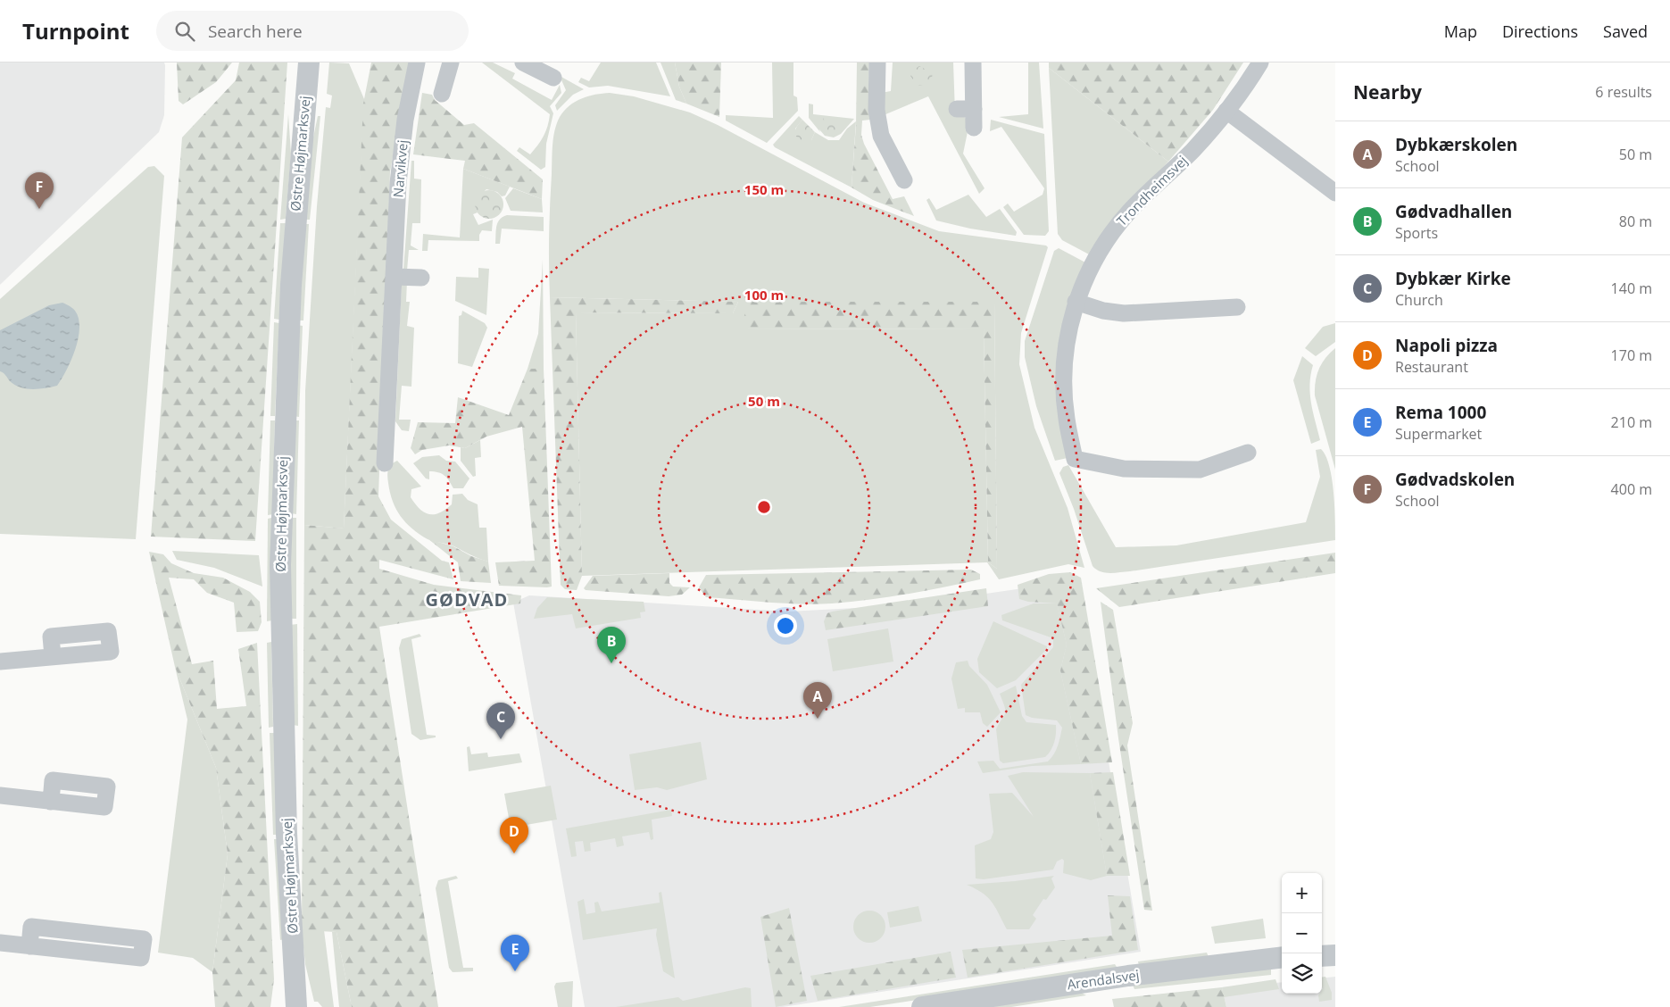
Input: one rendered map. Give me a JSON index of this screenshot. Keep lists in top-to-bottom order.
{
  "streets": {
    "street": [
      "Østre Højmarksvej",
      "Narvikvej",
      "Trondheimsvej",
      "Arendalsvej"
    ]
  },
  "districts": ["GØDVAD"],
  "page": {
    "header": "Turnpoint",
    "search": "Search here",
    "nav": ["Map", "Directions", "Saved"],
    "heading": ["Nearby", "6 results"],
    "list": [
      {
        "mark": "A",
        "name": "Dybkærskolen",
        "note": "School",
        "value": "50 m"
      },
      {
        "mark": "B",
        "name": "Gødvadhallen",
        "note": "Sports",
        "value": "80 m"
      },
      {
        "mark": "C",
        "name": "Dybkær Kirke",
        "note": "Church",
        "value": "140 m"
      },
      {
        "mark": "D",
        "name": "Napoli pizza",
        "note": "Restaurant",
        "value": "170 m"
      },
      {
        "mark": "E",
        "name": "Rema 1000",
        "note": "Supermarket",
        "value": "210 m"
      },
      {
        "mark": "F",
        "name": "Gødvadskolen",
        "note": "School",
        "value": "400 m"
      }
    ],
    "pins": [
      "F",
      "B",
      "A",
      "C",
      "D",
      "E"
    ],
    "map_buttons": ["+", "−"]
  },
  "rings": ["150 m", "100 m", "50 m"]
}
